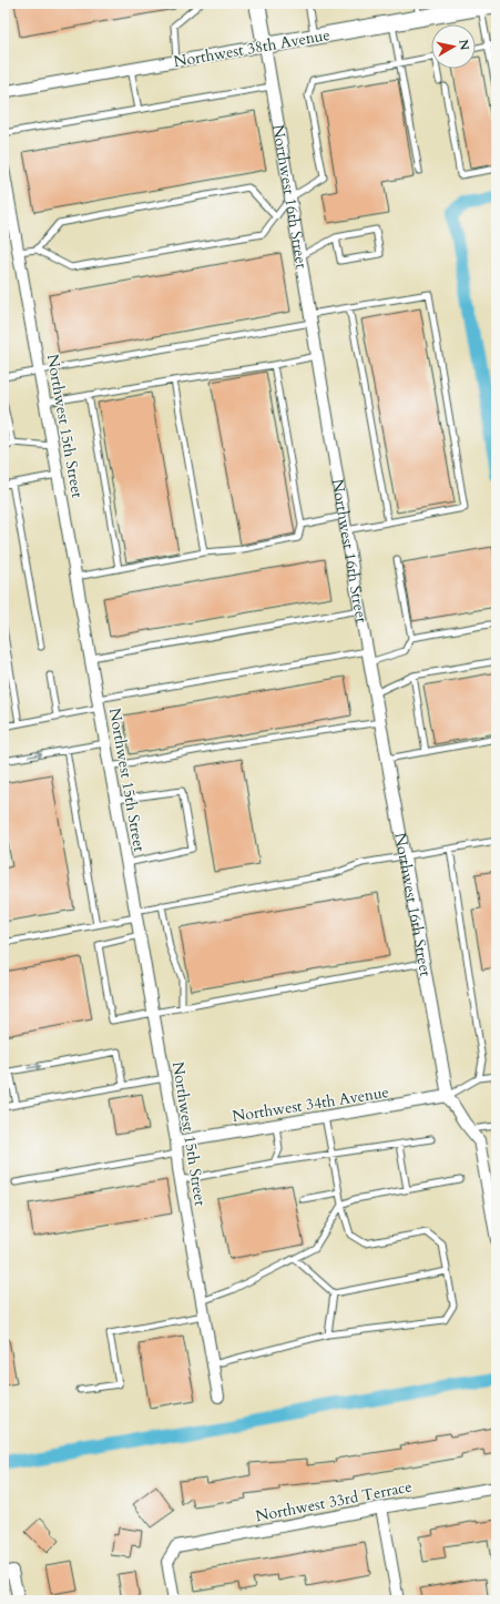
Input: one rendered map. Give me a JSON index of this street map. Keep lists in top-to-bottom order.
{
  "streets": {
    "street": [
      "Northwest 38th Avenue",
      "Northwest 16th Street",
      "Northwest 15th Street",
      "Northwest 34th Avenue",
      "Northwest 33rd Terrace"
    ]
  },
  "crossings": [
    ["Northwest 38th Avenue", "Northwest 16th Street"],
    ["Northwest 16th Street", "Northwest 34th Avenue"],
    ["Northwest 15th Street", "Northwest 34th Avenue"]
  ],
  "north": "right"
}
